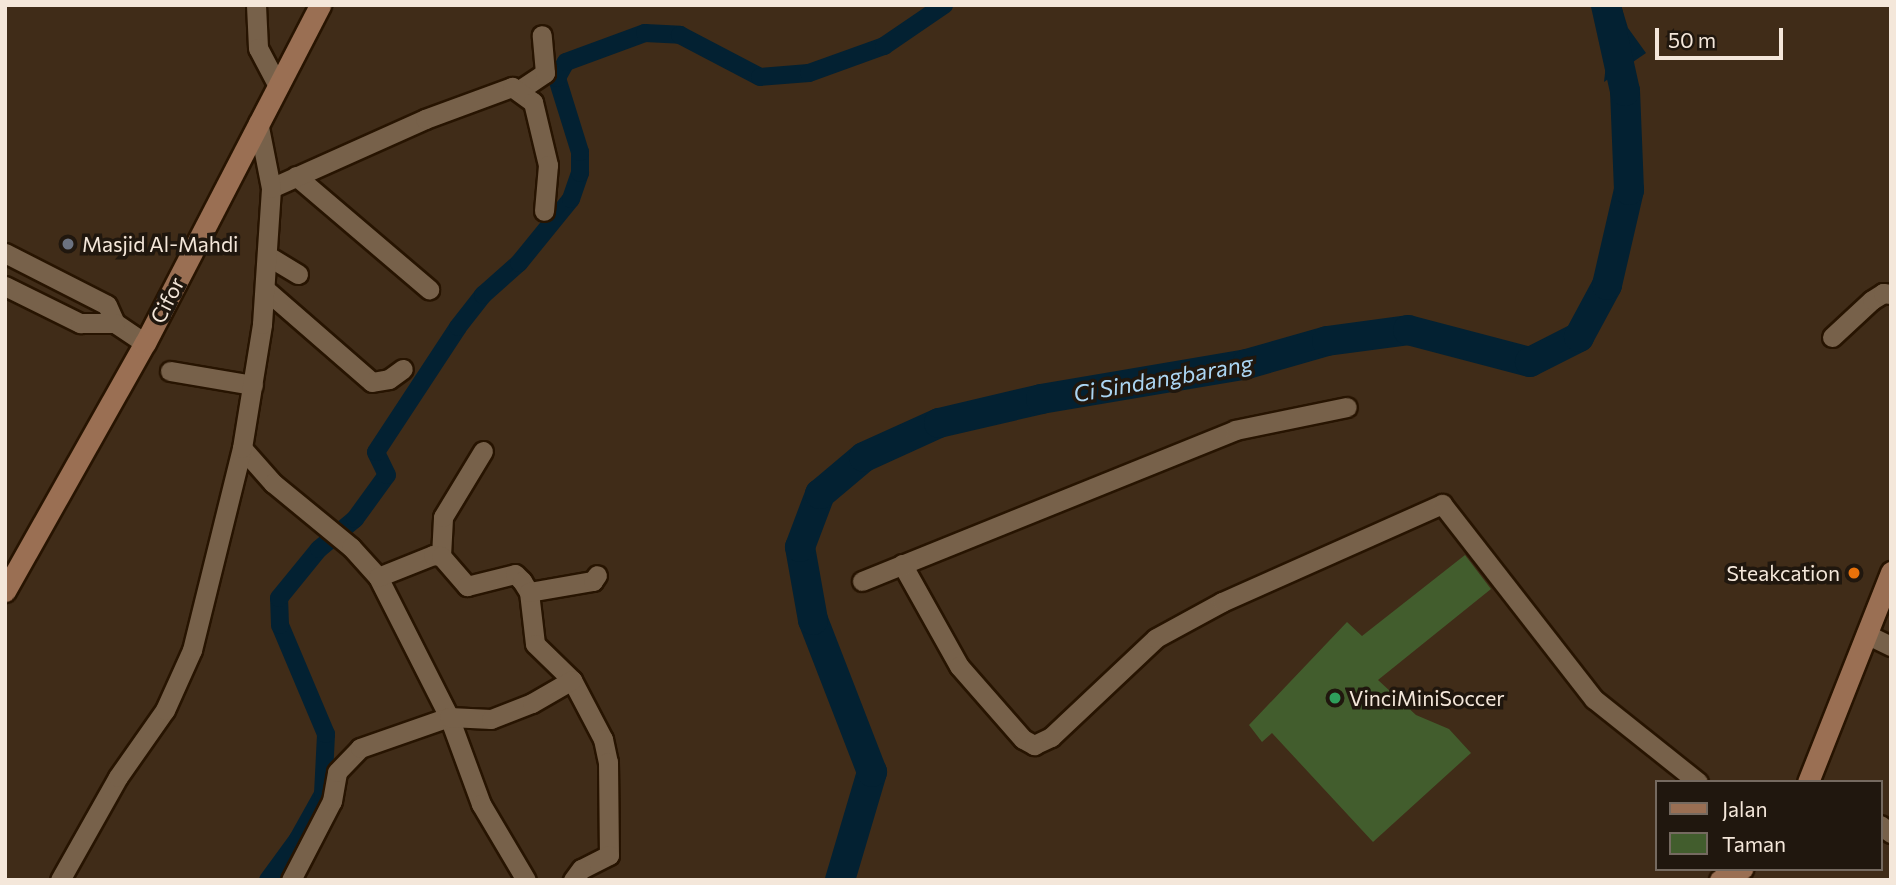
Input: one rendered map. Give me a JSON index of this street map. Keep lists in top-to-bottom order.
{
  "streets": {
    "street": ["Cifor"]
  },
  "water": ["Ci Sindangbarang"],
  "places": ["Masjid Al-Mahdi", "Steakcation", "VinciMiniSoccer"],
  "legend": ["Jalan", "Taman"],
  "scale_bar": "50 m"
}
